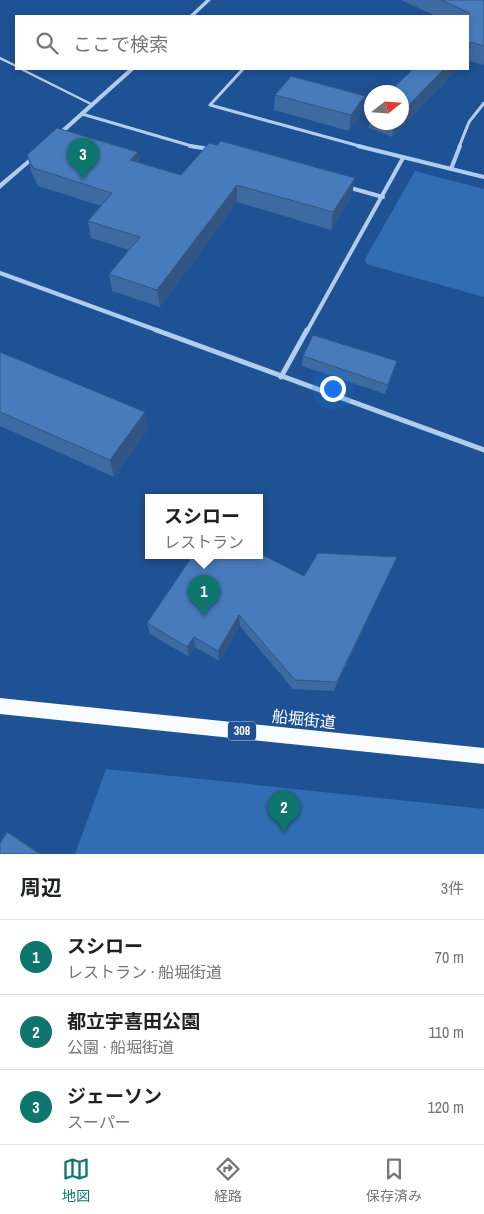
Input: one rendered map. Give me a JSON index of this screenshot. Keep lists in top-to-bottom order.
{
  "streets": {
    "main road": ["船堀街道", "308"]
  },
  "north": "right",
  "page": {
    "search": "ここで検索",
    "pins": ["3", "1", "2"],
    "popup": ["スシロー", "レストラン"],
    "heading": ["周辺", "3件"],
    "list": [
      {
        "mark": "1",
        "name": "スシロー",
        "note": "レストラン · 船堀街道",
        "value": "70 m"
      },
      {
        "mark": "2",
        "name": "都立宇喜田公園",
        "note": "公園 · 船堀街道",
        "value": "110 m"
      },
      {
        "mark": "3",
        "name": "ジェーソン",
        "note": "スーパー",
        "value": "120 m"
      }
    ],
    "nav": ["地図", "経路", "保存済み"]
  }
}
